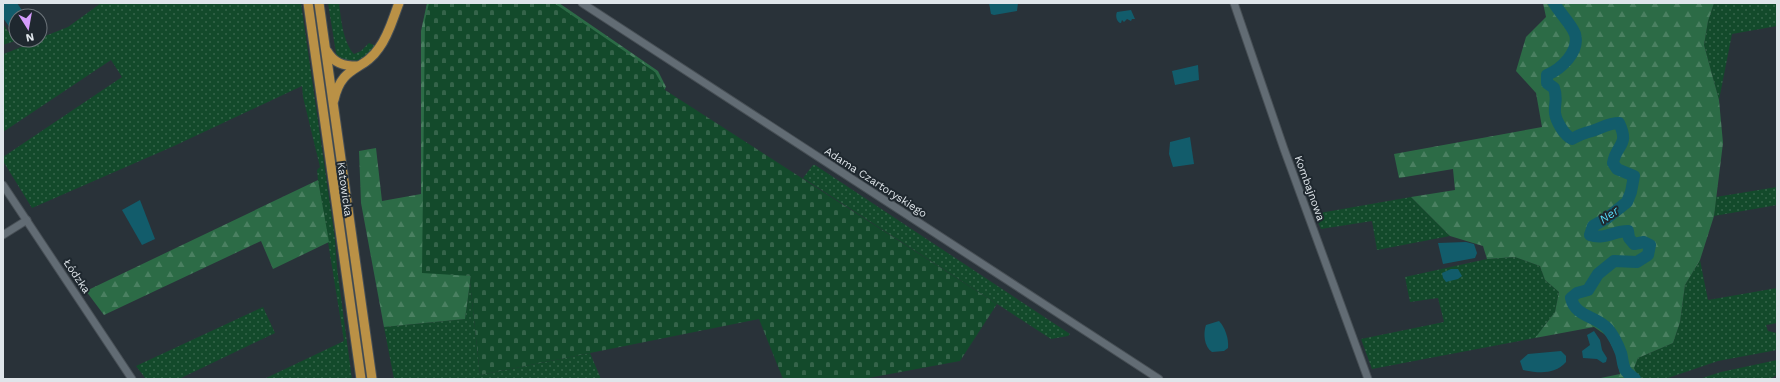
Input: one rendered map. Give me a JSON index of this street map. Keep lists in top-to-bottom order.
{
  "streets": {
    "main road": ["Katowicka"],
    "street": ["Adama Czartoryskiego", "Kombajnowa", "Łódzka"]
  },
  "water": ["Ner"],
  "north": "bottom"
}
